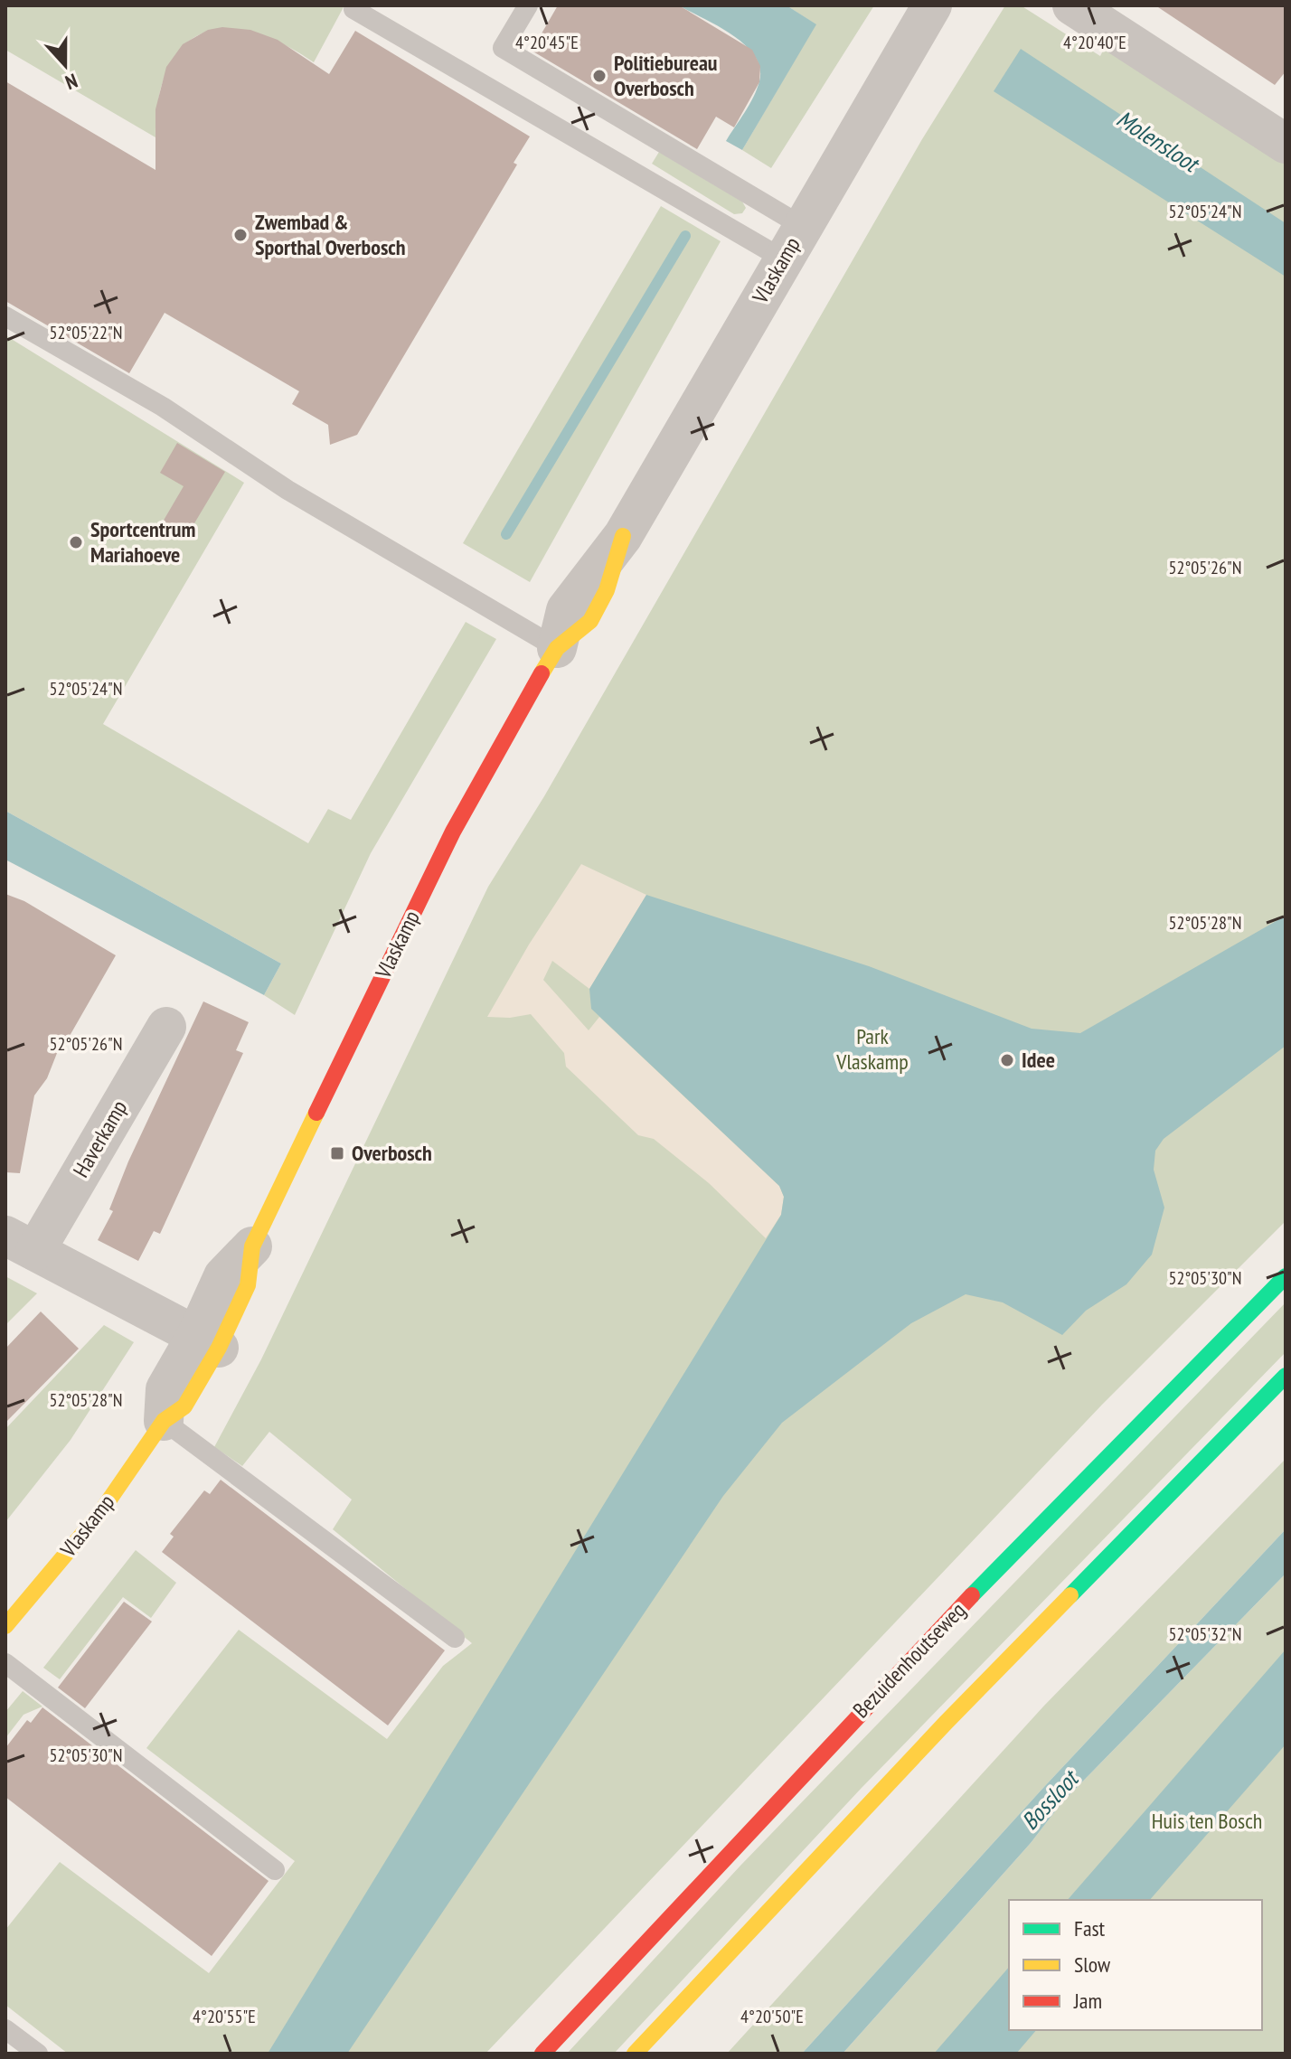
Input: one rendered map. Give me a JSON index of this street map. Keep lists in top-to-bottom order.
{
  "streets": {
    "main road": ["Vlaskamp", "Bezuidenhoutseweg"],
    "street": ["Haverkamp"]
  },
  "crossings": [
    ["Vlaskamp", "Haverkamp"]
  ],
  "water": ["Molensloot", "Bossloot"],
  "parks": ["Park Vlaskamp", "Huis ten Bosch"],
  "places": {
    "other": [
      "Politiebureau Overbosch",
      "Zwembad & Sporthal Overbosch",
      "Sportcentrum Mariahoeve",
      "Idee"
    ],
    "transit": ["Overbosch"]
  },
  "legend": ["Fast", "Slow", "Jam"],
  "north": "bottom",
  "coordinates": [
    "4°20'45\"E",
    "4°20'40\"E",
    "52°05'24\"N",
    "52°05'22\"N",
    "52°05'26\"N",
    "52°05'28\"N",
    "52°05'30\"N",
    "52°05'32\"N",
    "4°20'55\"E",
    "4°20'50\"E"
  ]
}
